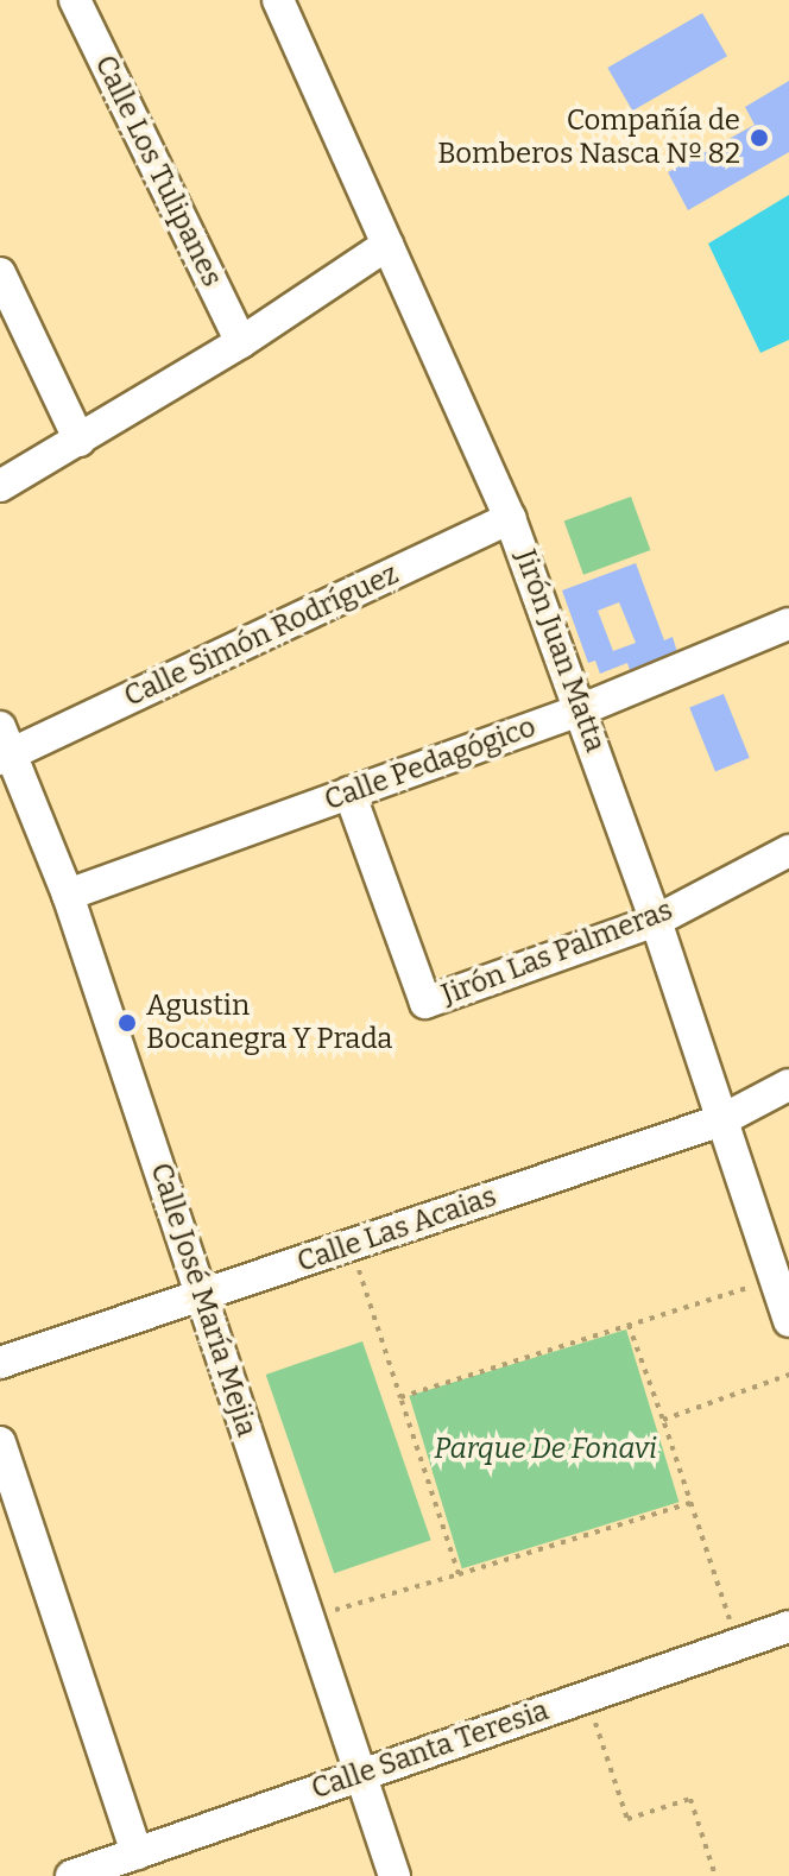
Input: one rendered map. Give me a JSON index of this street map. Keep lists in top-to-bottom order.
{
  "streets": {
    "street": [
      "Calle Los Tulipanes",
      "Calle Simón Rodríguez",
      "Jirón Juan Matta",
      "Calle Pedagógico",
      "Jirón Las Palmeras",
      "Calle Las Acaias",
      "Calle José María Mejia",
      "Calle Santa Teresia"
    ]
  },
  "crossings": [
    ["Calle Simón Rodríguez", "Jirón Juan Matta"],
    ["Calle Simón Rodríguez", "Calle José María Mejia"],
    ["Jirón Juan Matta", "Calle Pedagógico"],
    ["Jirón Juan Matta", "Jirón Las Palmeras"],
    ["Jirón Juan Matta", "Calle Las Acaias"],
    ["Calle Pedagógico", "Jirón Las Palmeras"],
    ["Calle Pedagógico", "Calle José María Mejia"],
    ["Calle Las Acaias", "Calle José María Mejia"],
    ["Calle José María Mejia", "Calle Santa Teresia"]
  ],
  "parks": ["Parque De Fonavi"],
  "places": ["Compañía de Bomberos Nasca Nº 82", "Agustin Bocanegra Y Prada"]
}
